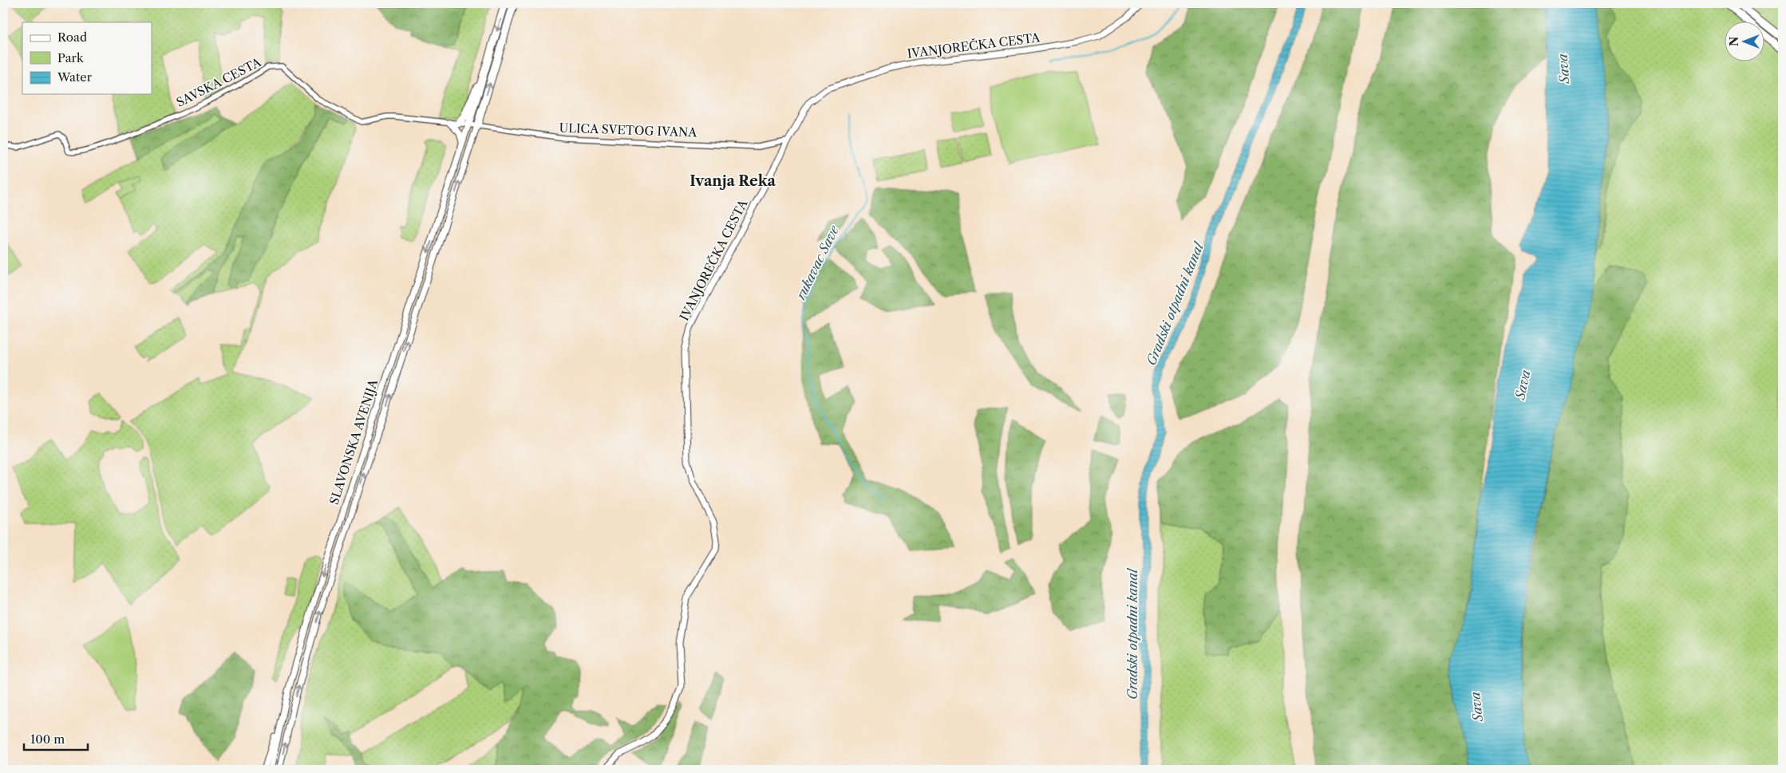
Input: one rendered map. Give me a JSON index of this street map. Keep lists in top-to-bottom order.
{
  "streets": {
    "main road": ["IVANJOREČKA CESTA", "SLAVONSKA AVENIJA"],
    "street": ["SAVSKA CESTA", "ULICA SVETOG IVANA"]
  },
  "crossings": [
    ["IVANJOREČKA CESTA", "ULICA SVETOG IVANA"],
    ["SAVSKA CESTA", "ULICA SVETOG IVANA"],
    ["SAVSKA CESTA", "SLAVONSKA AVENIJA"],
    ["ULICA SVETOG IVANA", "SLAVONSKA AVENIJA"]
  ],
  "districts": ["Ivanja Reka"],
  "water": ["Sava", "rukavac Save", "Gradski otpadni kanal"],
  "legend": ["Road", "Park", "Water"],
  "scale_bar": "100 m",
  "north": "left"
}
